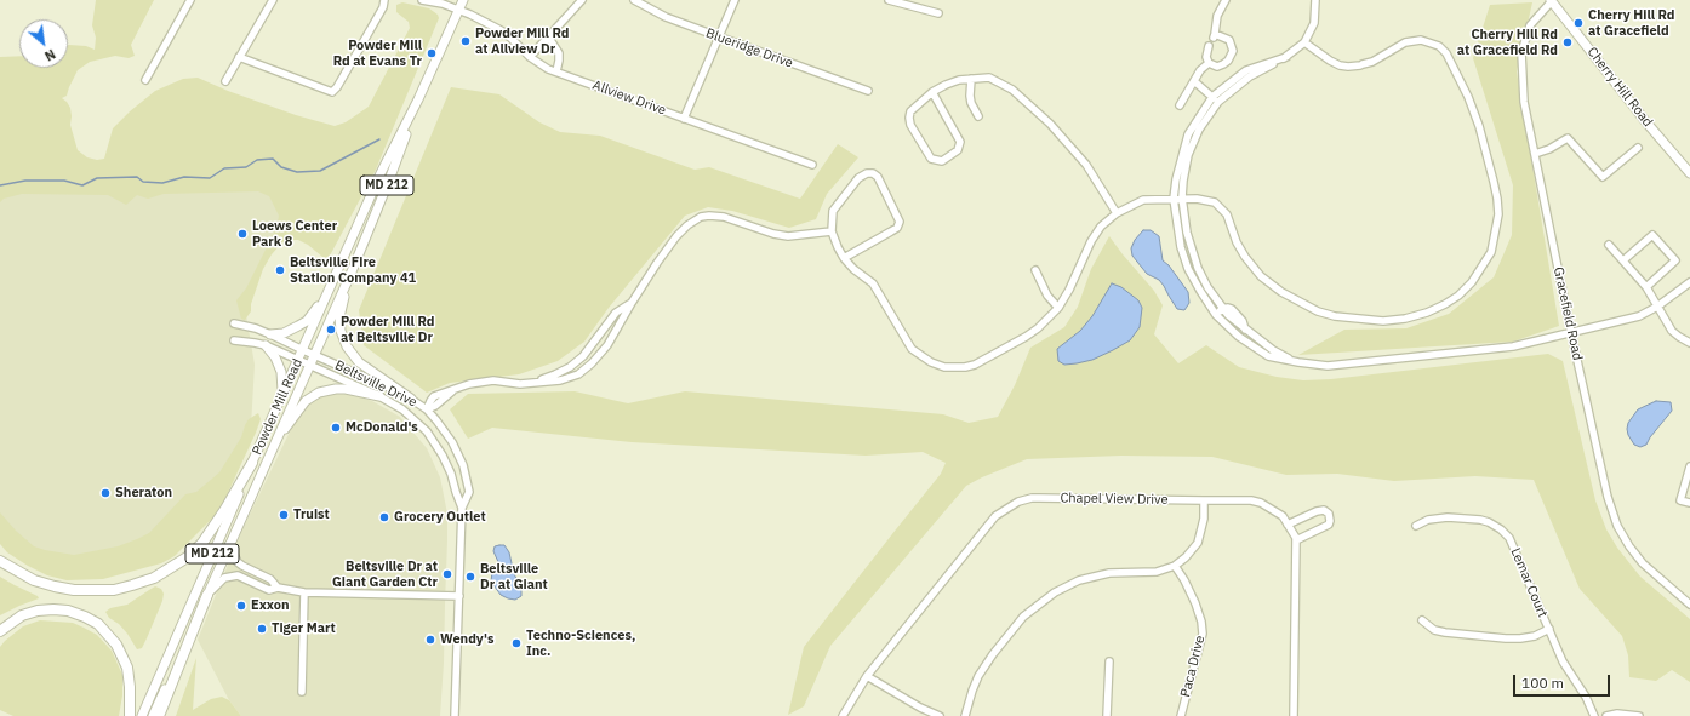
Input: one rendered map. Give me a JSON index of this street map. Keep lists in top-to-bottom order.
{
  "streets": {
    "main road": ["Cherry Hill Road", "MD 212", "Powder Mill Road"],
    "street": [
      "Blueridge Drive",
      "Allview Drive",
      "Gracefield Road",
      "Beltsville Drive",
      "Chapel View Drive",
      "Lemar Court",
      "Paca Drive"
    ]
  },
  "crossings": [
    ["Cherry Hill Road", "Gracefield Road"],
    ["Allview Drive", "Powder Mill Road"],
    ["Beltsville Drive", "Powder Mill Road"]
  ],
  "places": [
    "Cherry Hill Rd at Gracefield",
    "Powder Mill Rd at Allview Dr",
    "Cherry Hill Rd at Gracefield Rd",
    "Powder Mill Rd at Evans Tr",
    "Loews Center Park 8",
    "Beltsville Fire Station Company 41",
    "Powder Mill Rd at Beltsville Dr",
    "McDonald's",
    "Sheraton",
    "Truist",
    "Grocery Outlet",
    "Beltsville Dr at Giant Garden Ctr",
    "Beltsville Dr at Giant",
    "Exxon",
    "Tiger Mart",
    "Wendy's",
    "Techno-Sciences, Inc."
  ],
  "scale_bar": "100 m",
  "north": "bottom right"
}
